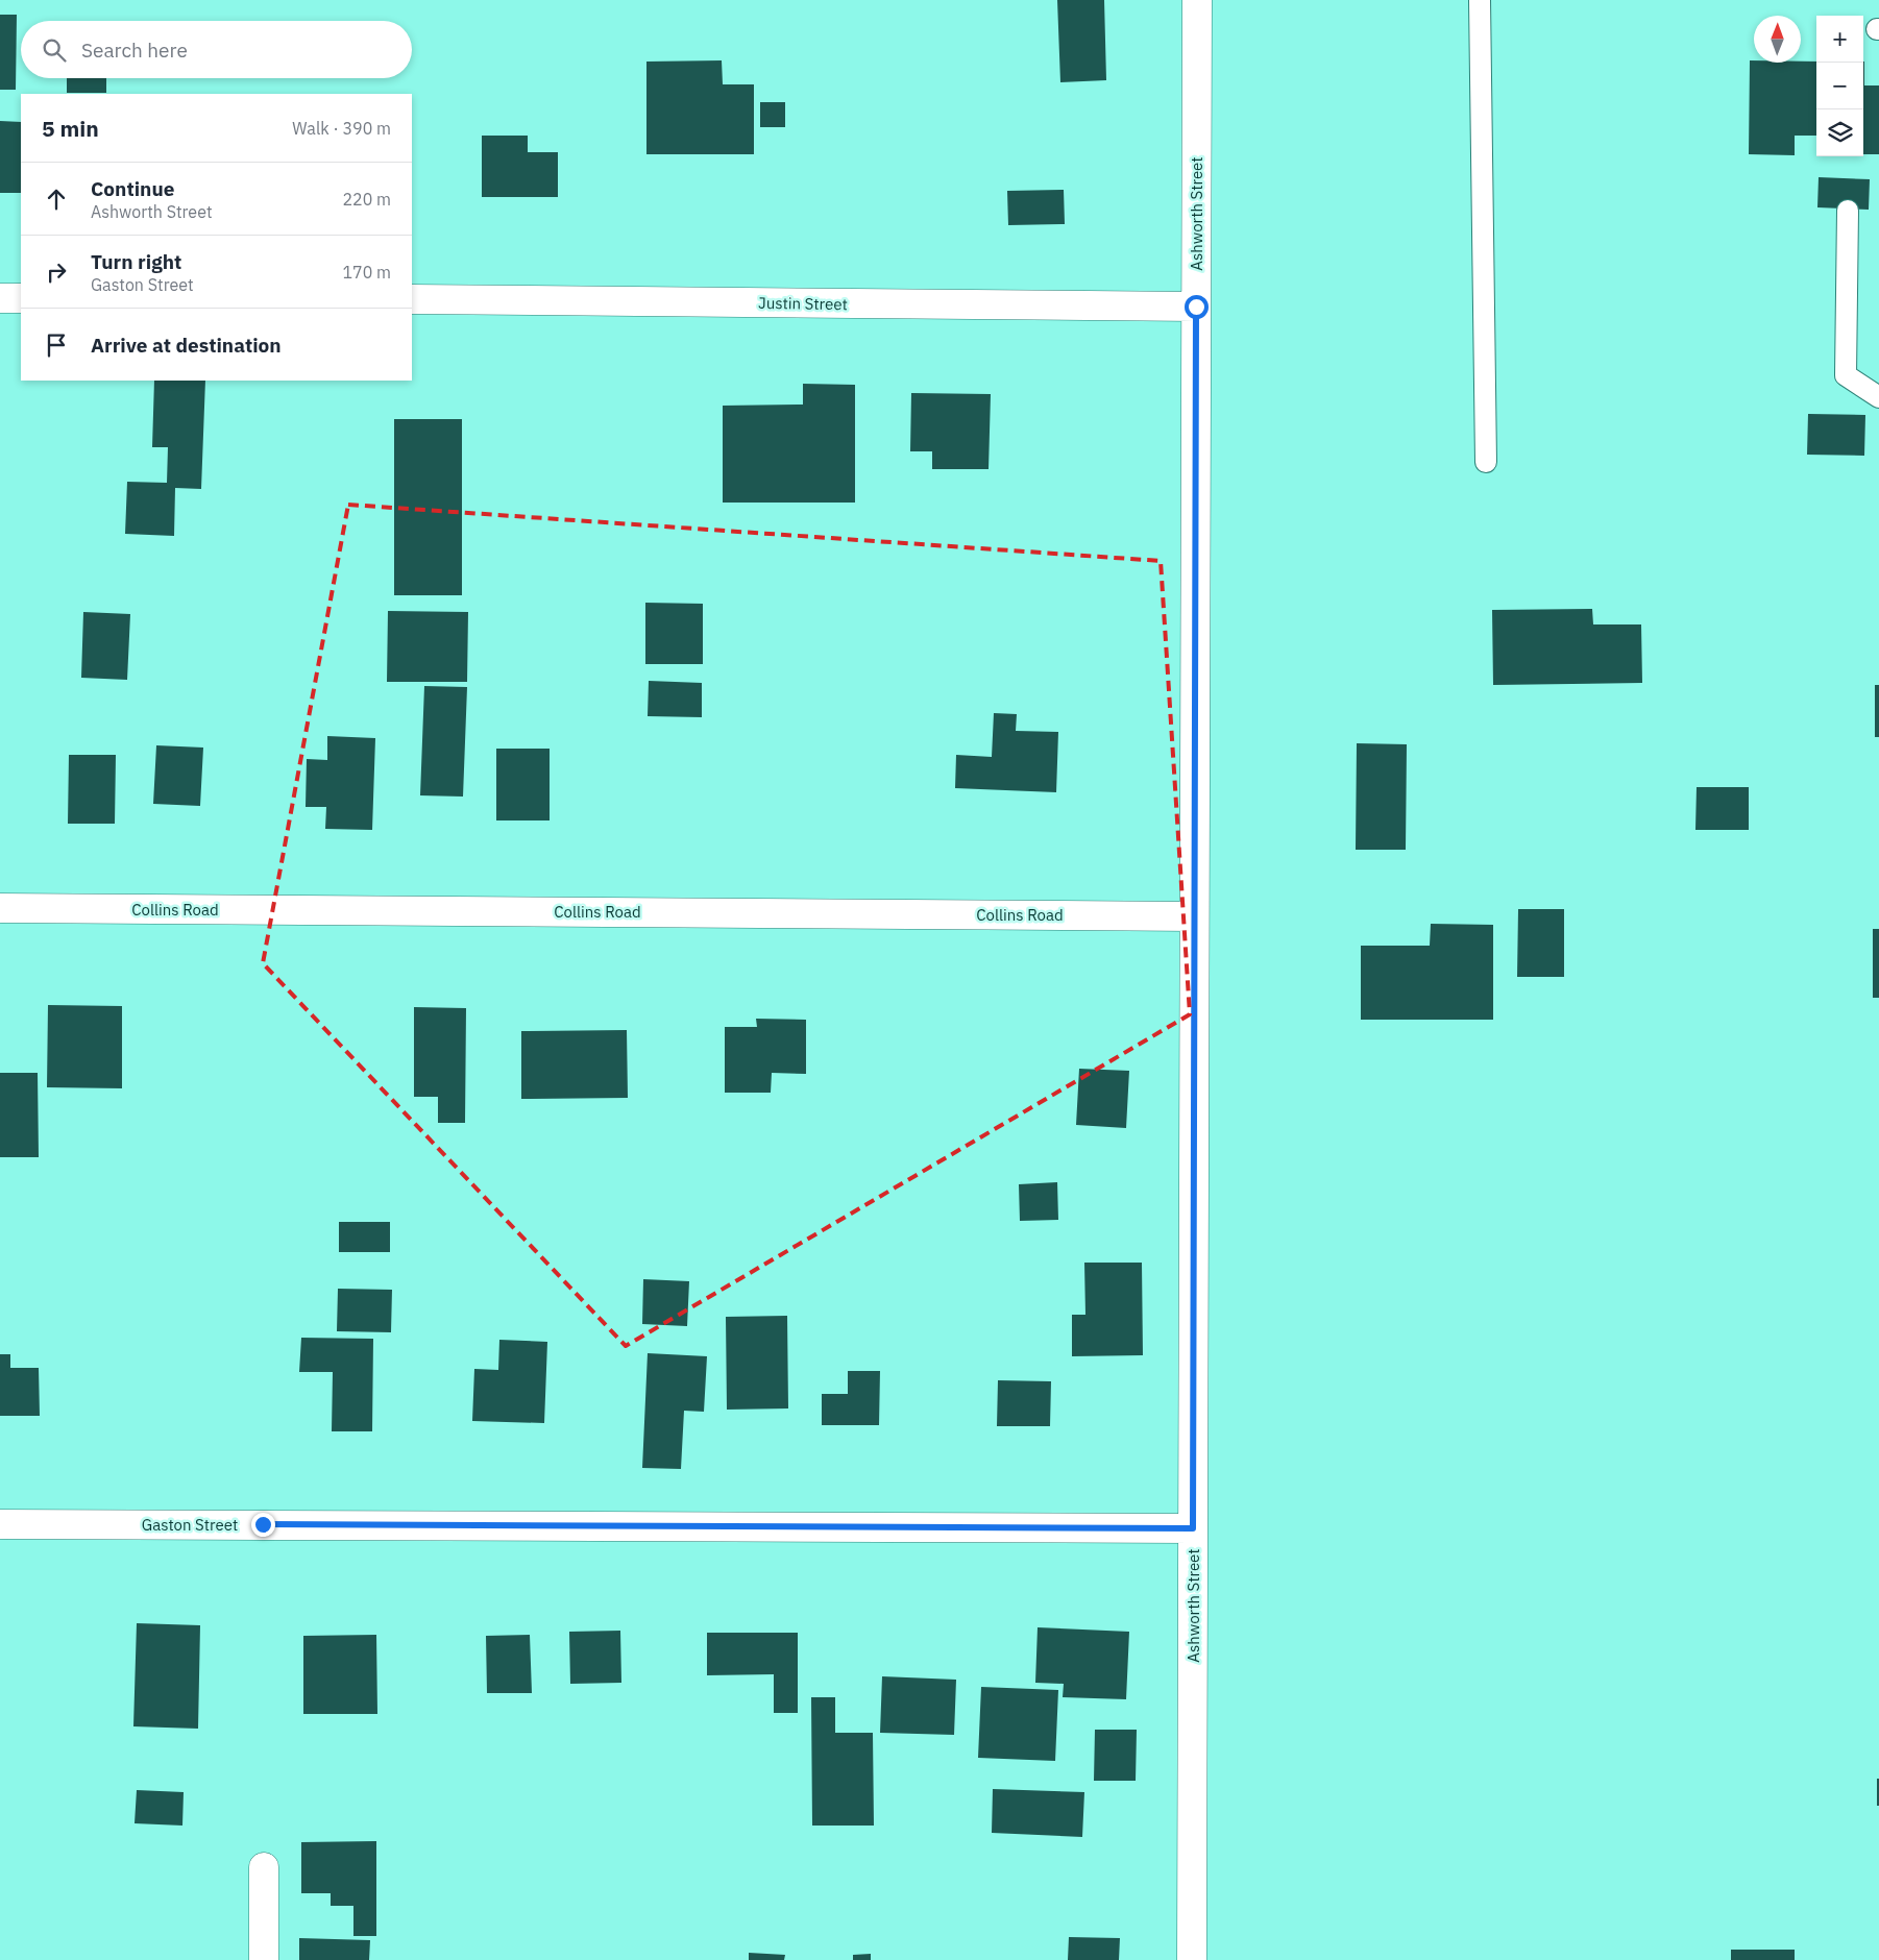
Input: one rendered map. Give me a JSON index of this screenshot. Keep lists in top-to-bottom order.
{
  "streets": {
    "street": [
      "Ashworth Street",
      "Justin Street",
      "Collins Road",
      "Gaston Street"
    ]
  },
  "crossings": [
    ["Ashworth Street", "Justin Street"],
    ["Ashworth Street", "Collins Road"],
    ["Ashworth Street", "Gaston Street"]
  ],
  "north": "top",
  "page": {
    "map_buttons": ["+", "−"],
    "search": "Search here",
    "heading": ["5 min", "Walk · 390 m"],
    "list": [
      ["Continue", "Ashworth Street", "220 m"],
      ["Turn right", "Gaston Street", "170 m"],
      "Arrive at destination"
    ]
  }
}
